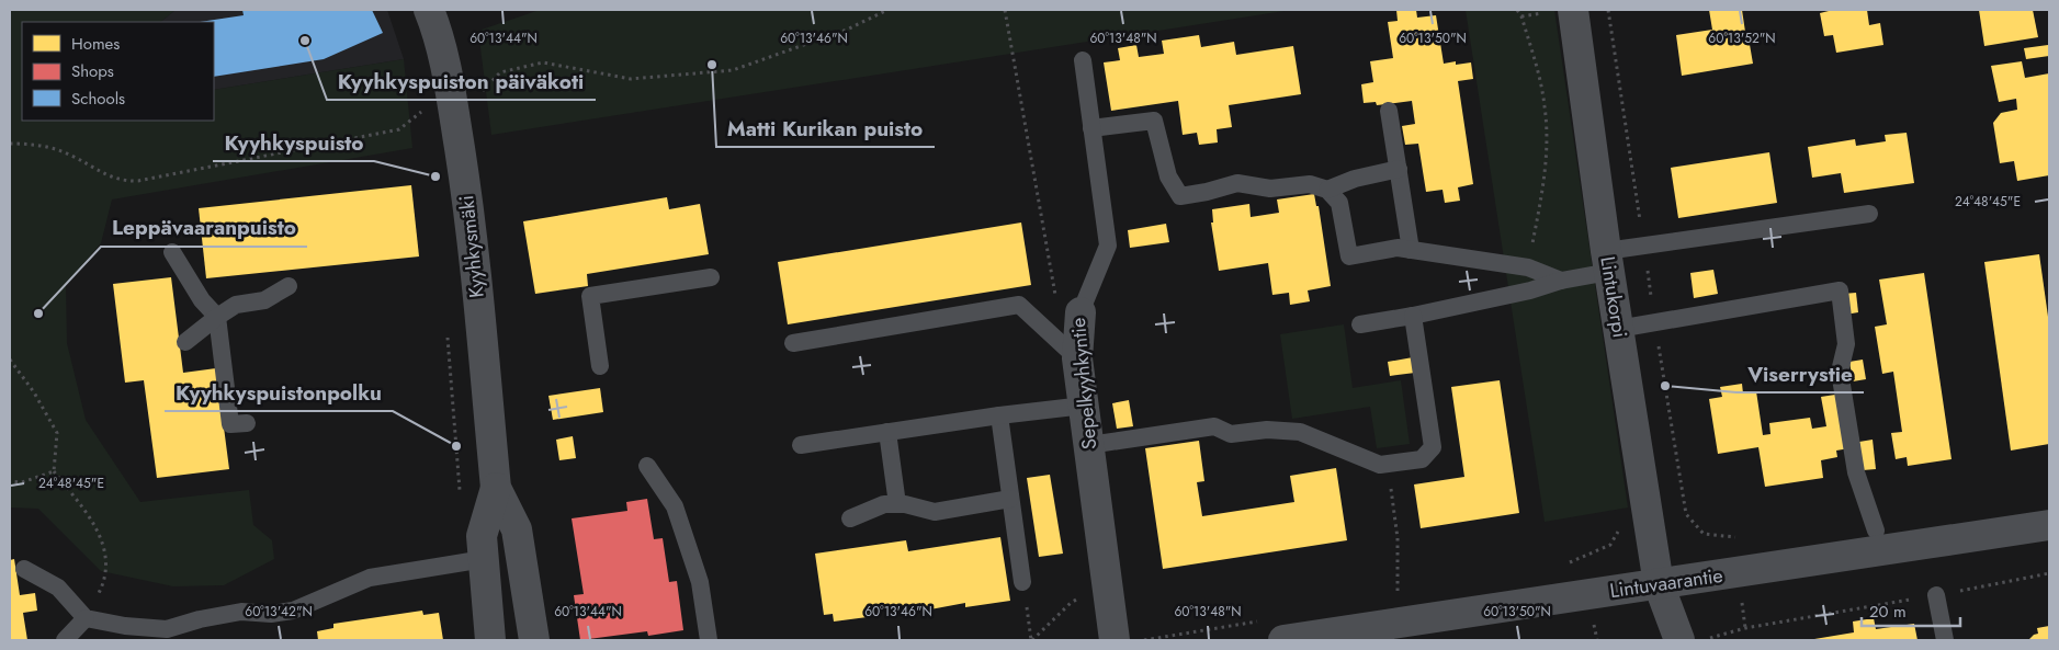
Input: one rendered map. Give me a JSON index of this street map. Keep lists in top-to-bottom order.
{
  "streets": {
    "street": [
      "Kyyhkysmäki",
      "Lintukorpi",
      "Sepelkyyhkyntie",
      "Lintuvaarantie"
    ]
  },
  "crossings": [
    ["Lintukorpi", "Lintuvaarantie"]
  ],
  "places": [
    "Kyyhkyspuiston päiväkoti",
    "Matti Kurikan puisto",
    "Kyyhkyspuisto",
    "Leppävaaranpuisto",
    "Viserrystie",
    "Kyyhkyspuistonpolku"
  ],
  "legend": ["Homes", "Shops", "Schools"],
  "scale_bar": "20 m",
  "coordinates": [
    "60°13'44\"N",
    "60°13'46\"N",
    "60°13'48\"N",
    "60°13'50\"N",
    "60°13'52\"N",
    "24°48'45\"E",
    "60°13'42\"N"
  ]
}
